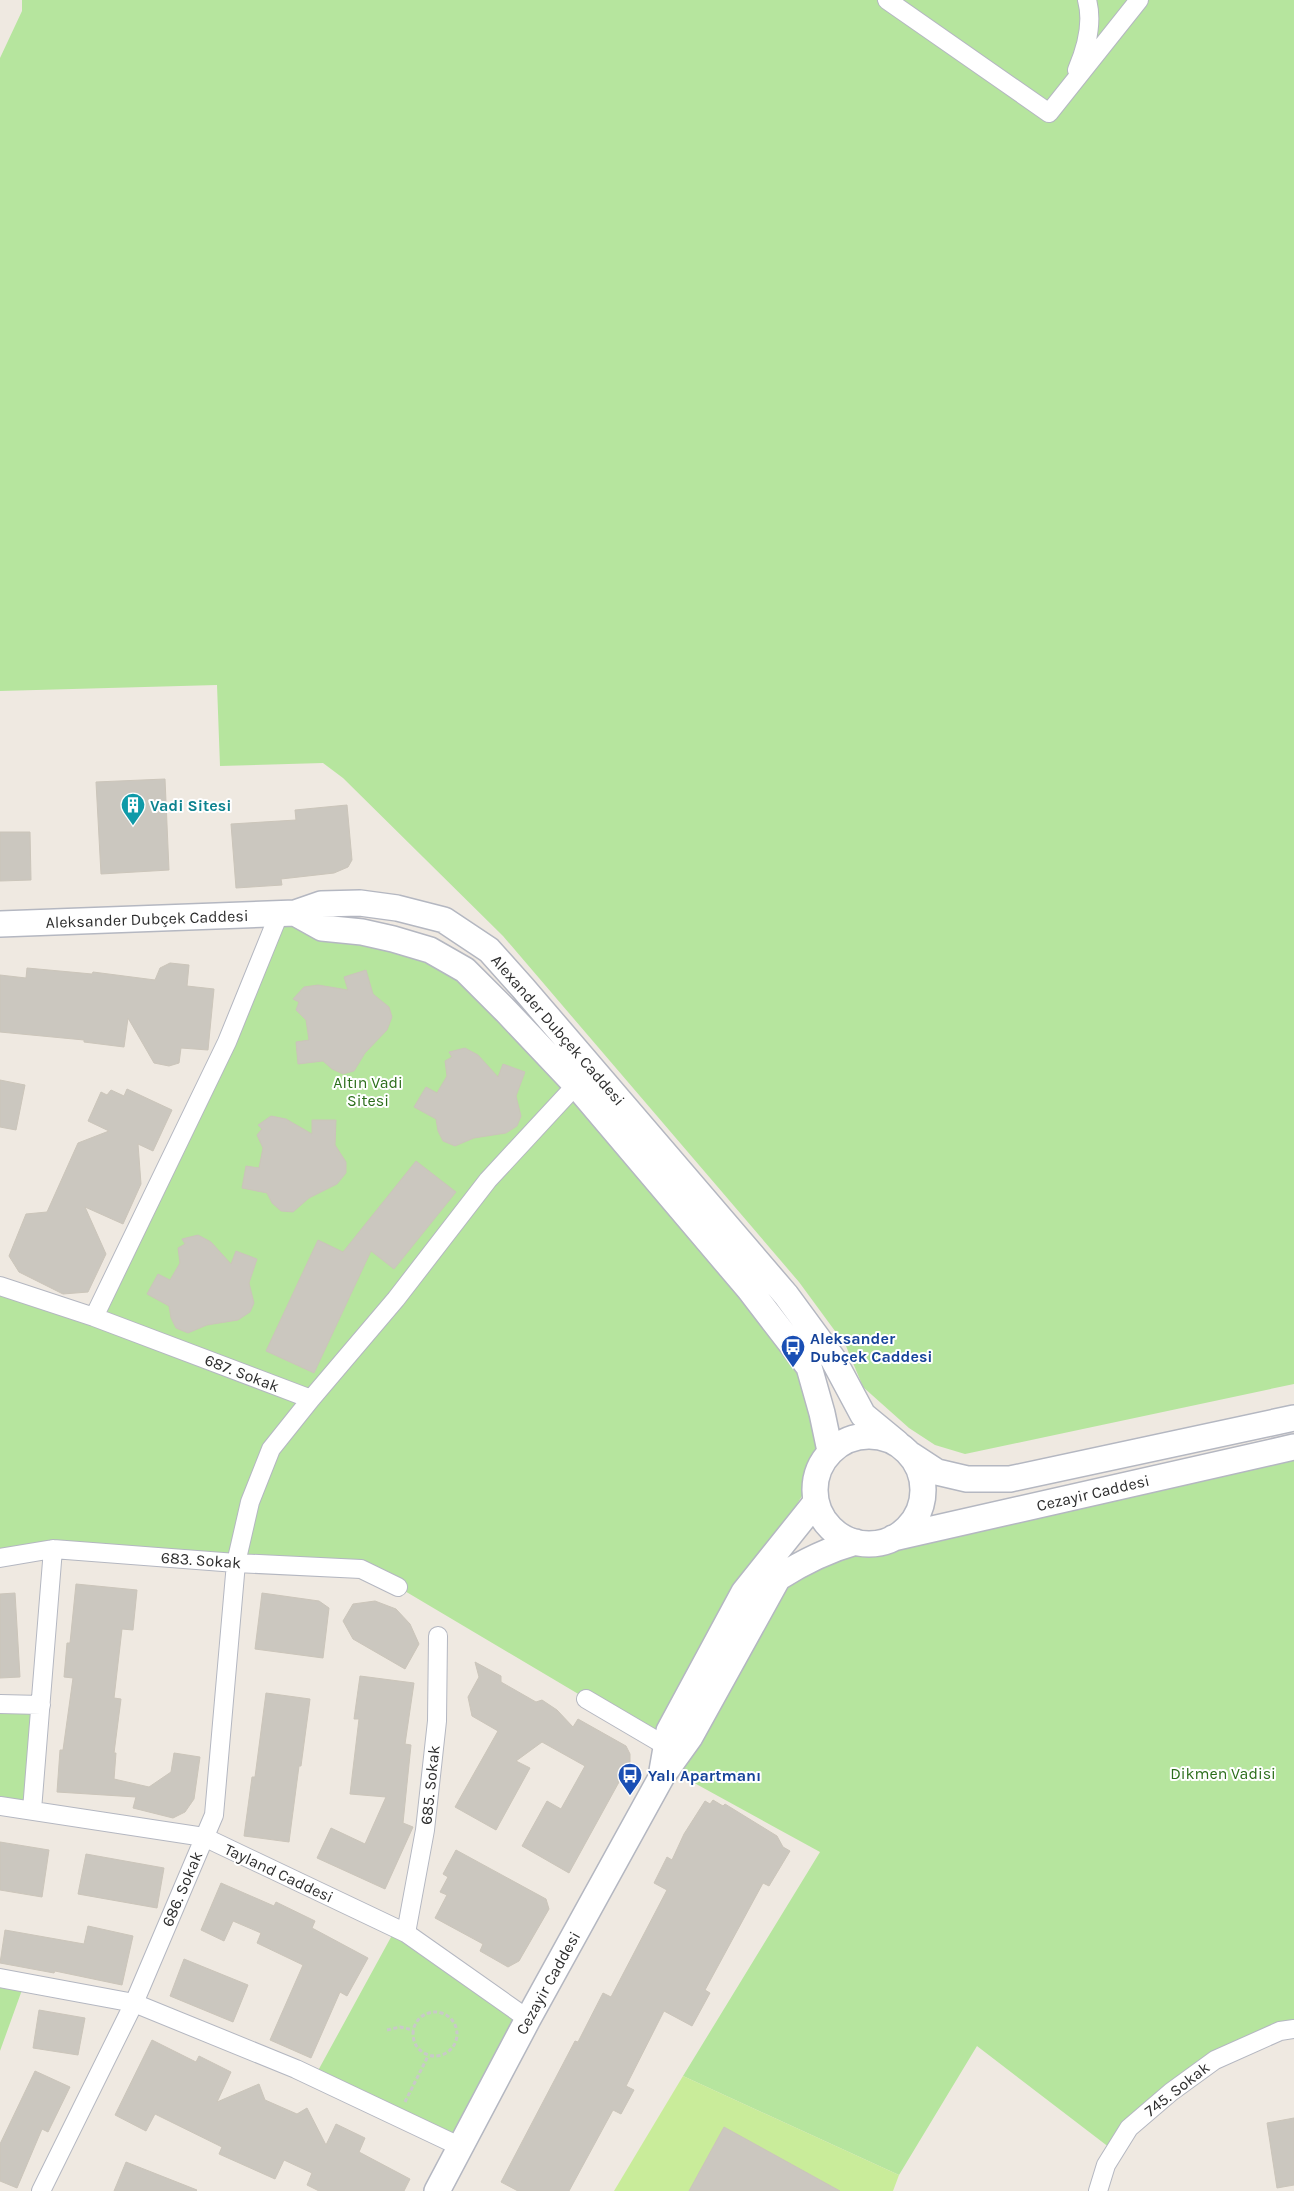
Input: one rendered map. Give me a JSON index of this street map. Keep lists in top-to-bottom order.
{
  "streets": {
    "main road": ["Aleksander Dubçek Caddesi", "Alexander Dubçek Caddesi", "Cezayir Caddesi"],
    "street": [
      "687. Sokak",
      "683. Sokak",
      "685. Sokak",
      "Tayland Caddesi",
      "686. Sokak",
      "745. Sokak"
    ]
  },
  "crossings": [
    ["Aleksander Dubçek Caddesi", "Alexander Dubçek Caddesi"],
    ["Alexander Dubçek Caddesi", "Cezayir Caddesi"],
    ["Cezayir Caddesi", "Tayland Caddesi"],
    ["683. Sokak", "686. Sokak"],
    ["685. Sokak", "Tayland Caddesi"],
    ["Tayland Caddesi", "686. Sokak"]
  ],
  "parks": ["Altın Vadi Sitesi", "Dikmen Vadisi"],
  "places": {
    "building": ["Vadi Sitesi"],
    "bus stop": ["Aleksander Dubçek Caddesi", "Yalı Apartmanı"]
  }
}
